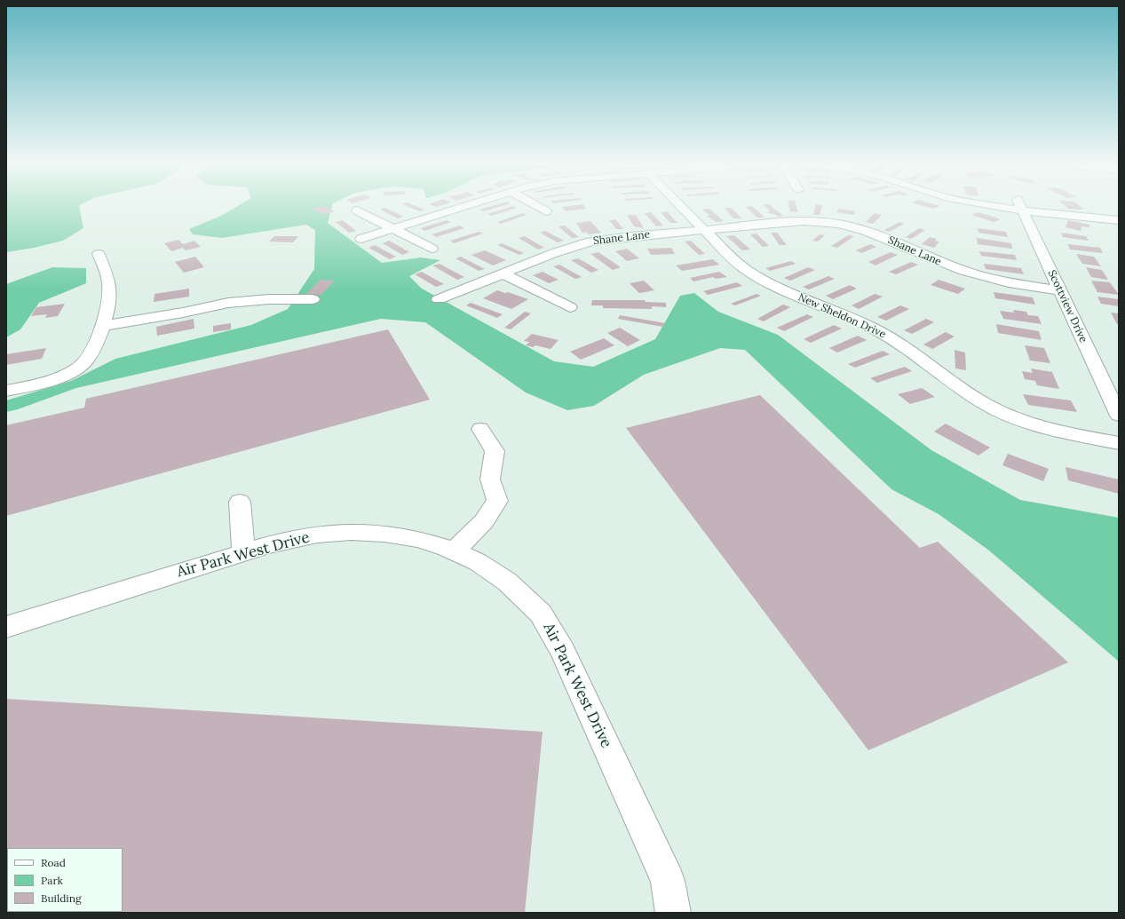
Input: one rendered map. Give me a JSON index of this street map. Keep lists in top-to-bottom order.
{
  "streets": {
    "street": [
      "Shane Lane",
      "Scottview Drive",
      "New Sheldon Drive",
      "Air Park West Drive"
    ]
  },
  "crossings": [
    ["Shane Lane", "Scottview Drive"],
    ["Shane Lane", "New Sheldon Drive"]
  ],
  "legend": ["Road", "Park", "Building"]
}
